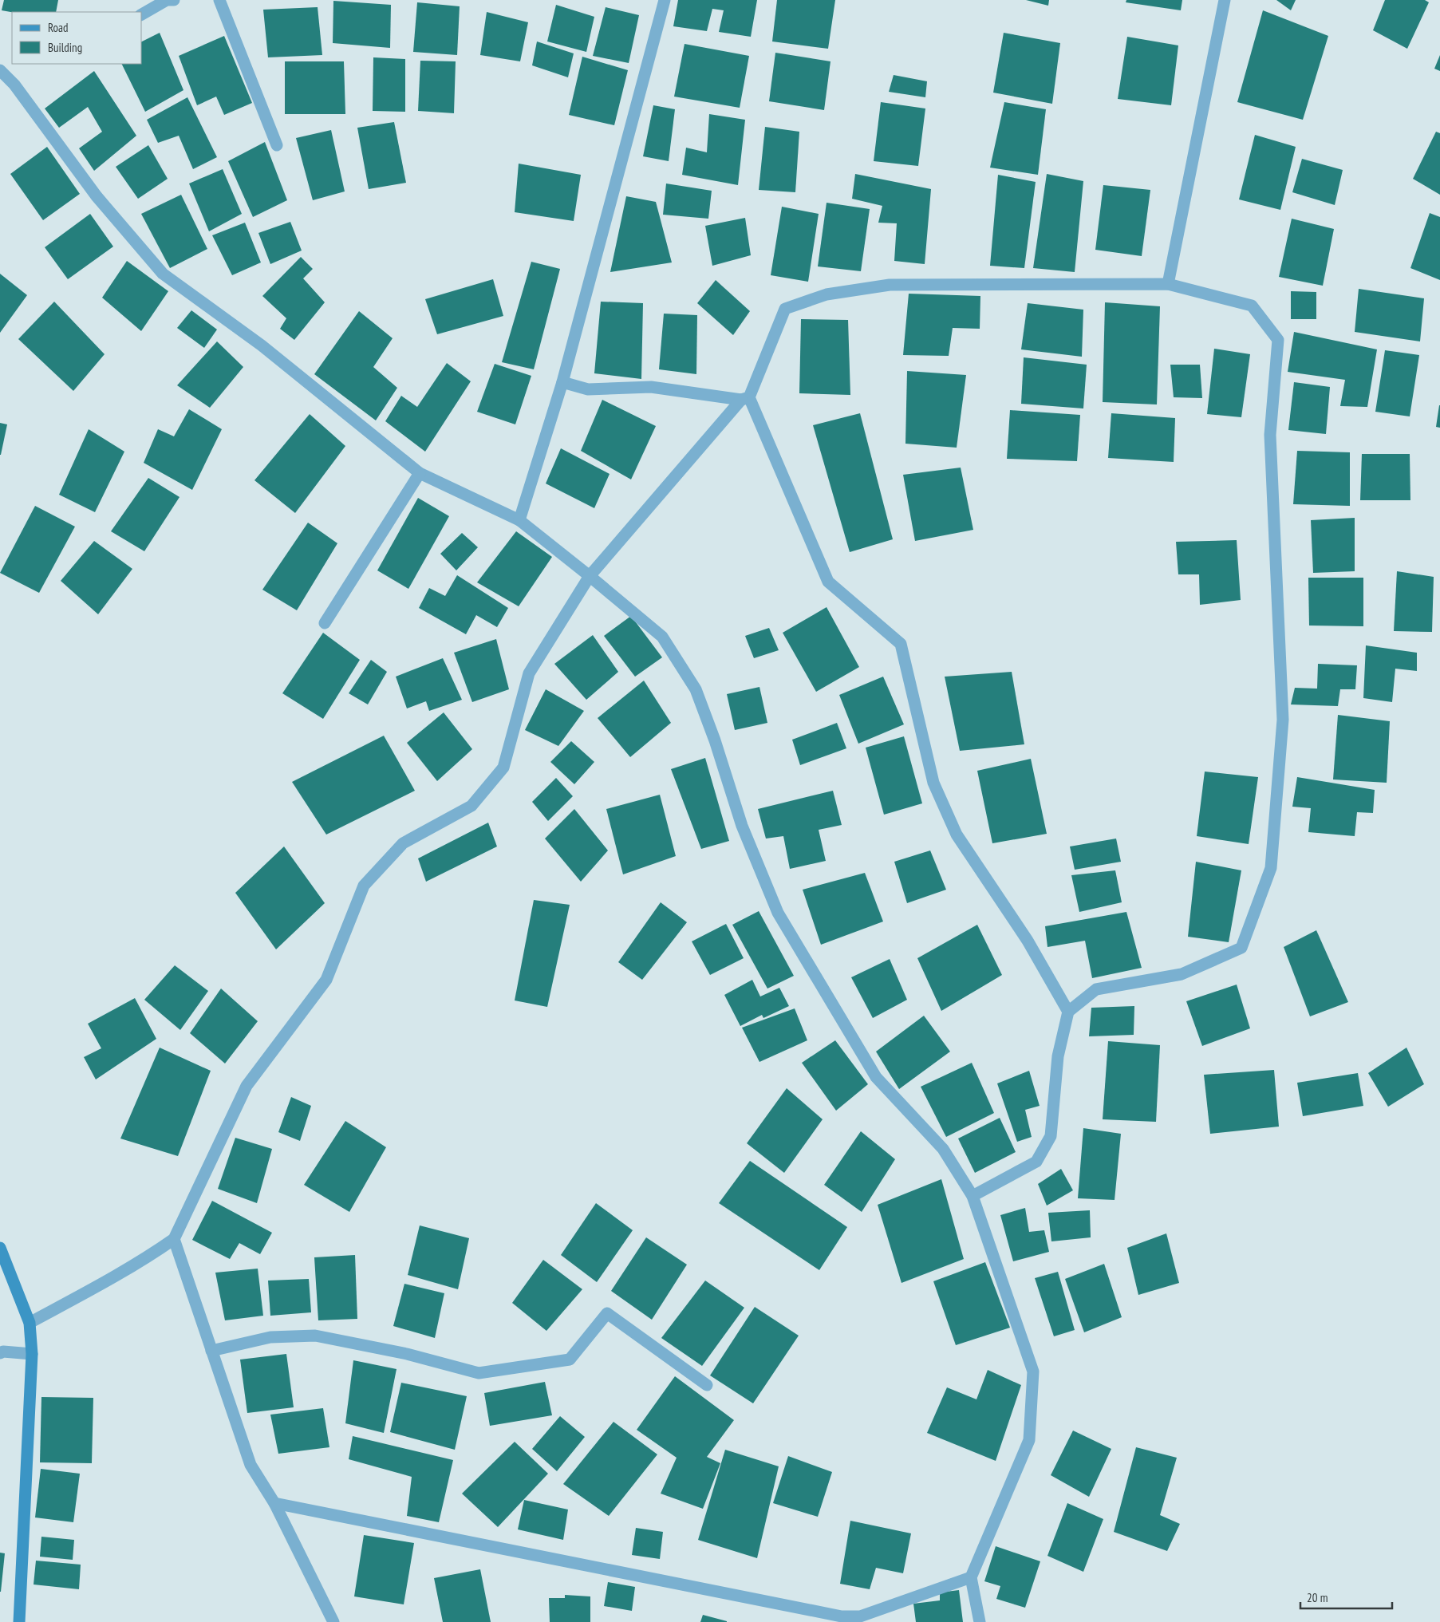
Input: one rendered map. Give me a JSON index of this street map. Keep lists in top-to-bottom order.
{
  "legend": ["Road", "Building"],
  "scale_bar": "20 m"
}
